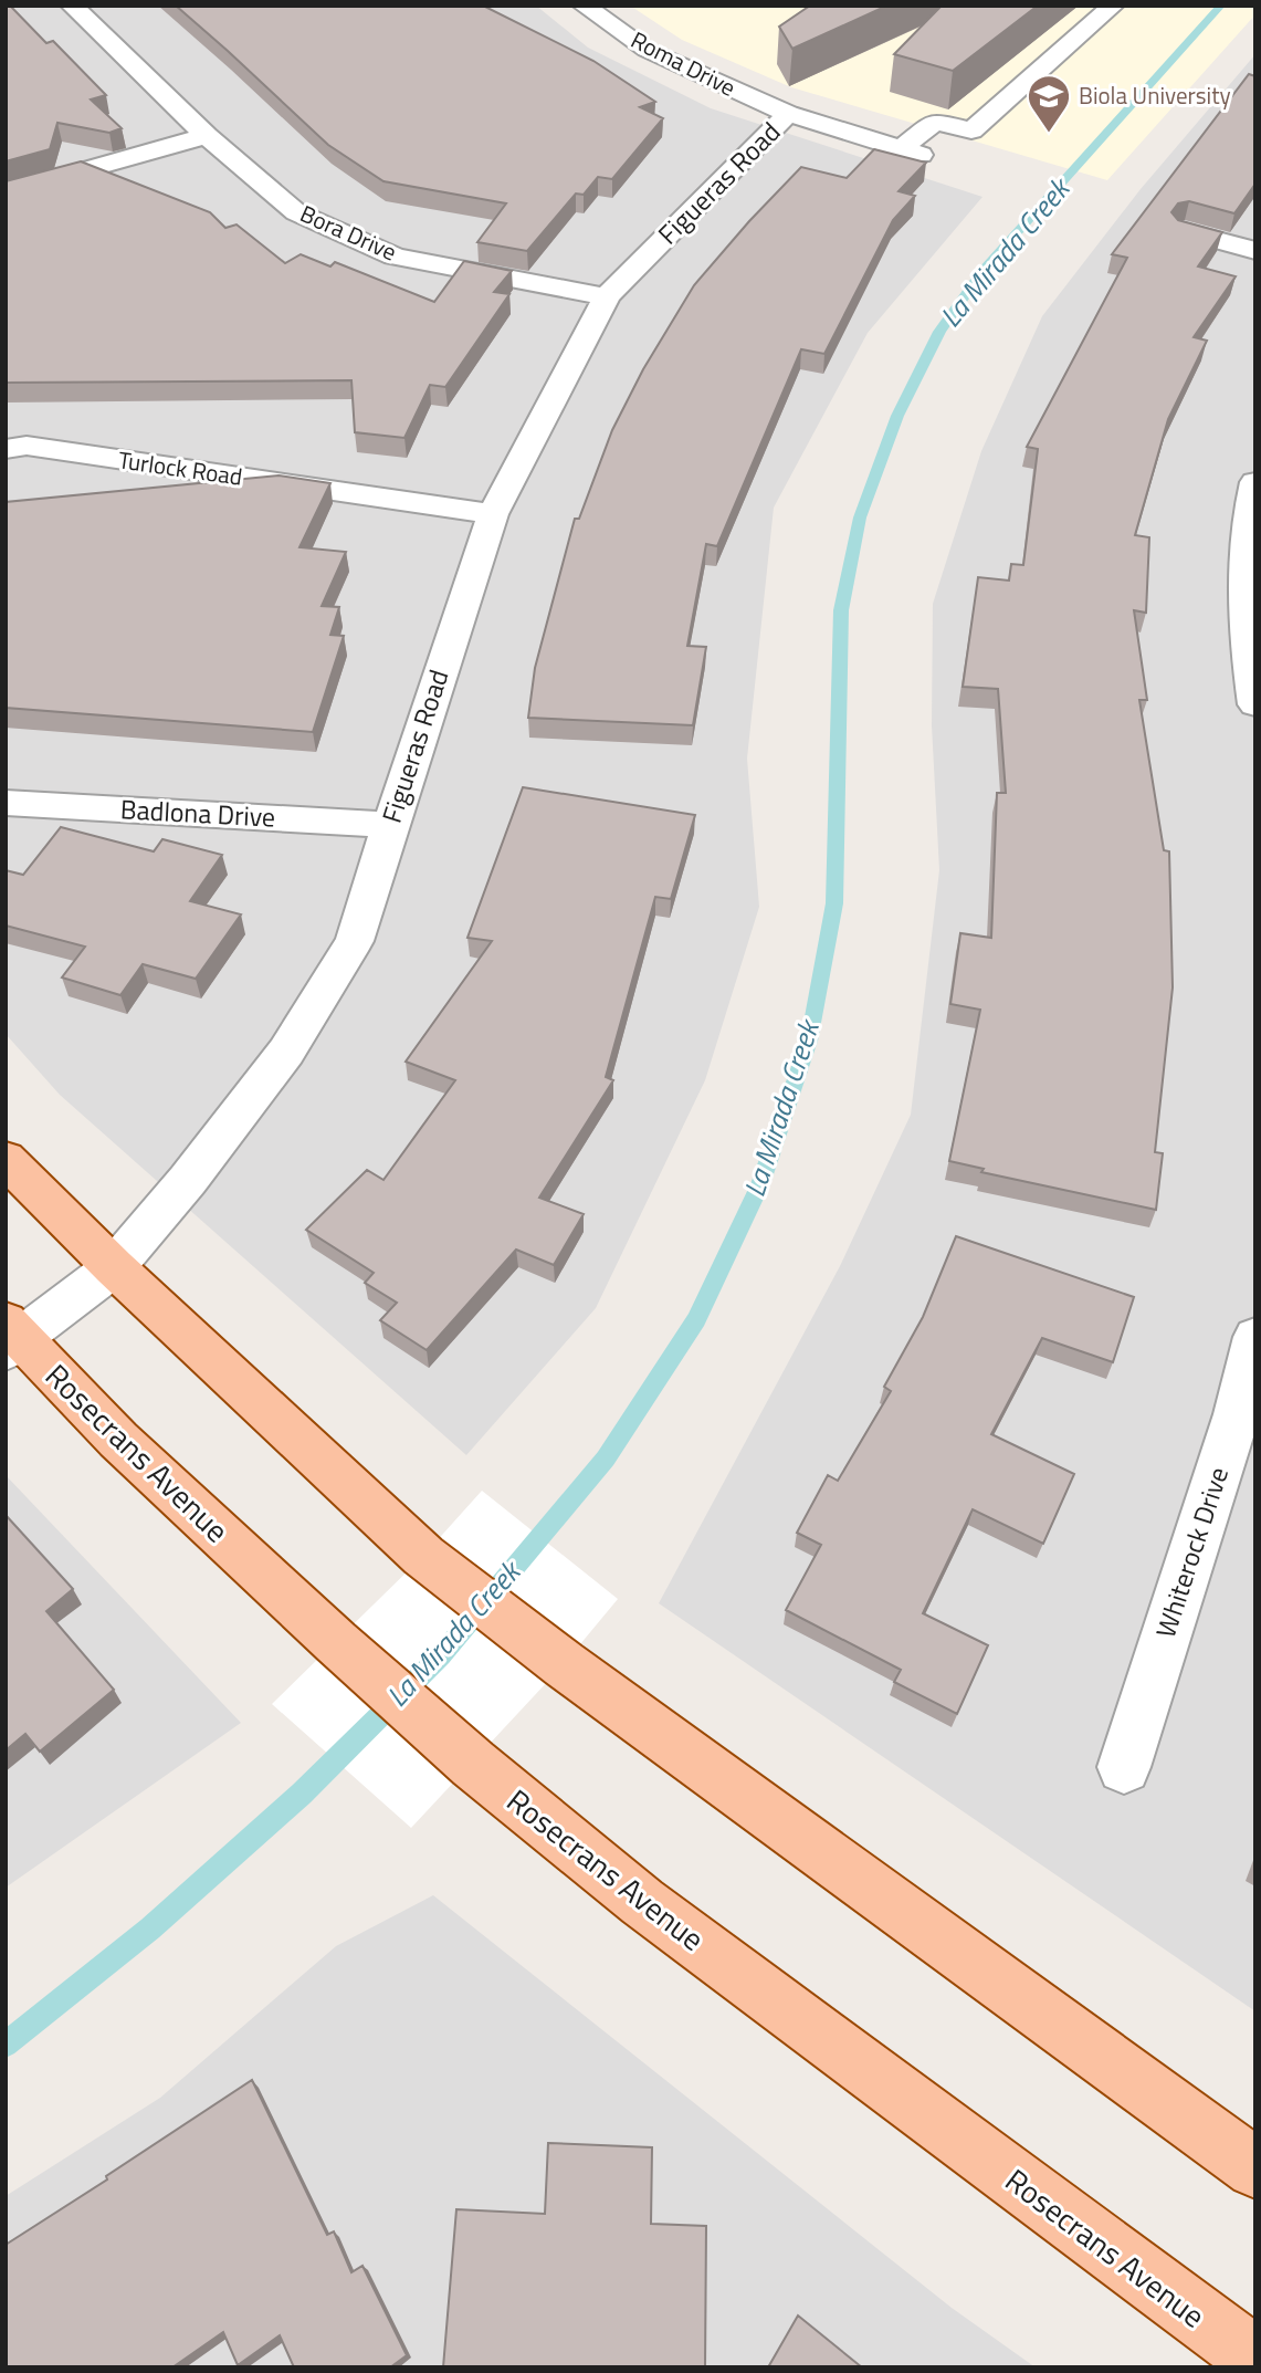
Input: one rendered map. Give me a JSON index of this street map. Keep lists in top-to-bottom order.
{
  "streets": {
    "main road": ["Rosecrans Avenue"],
    "street": [
      "Roma Drive",
      "Figueras Road",
      "Bora Drive",
      "Turlock Road",
      "Badlona Drive",
      "Whiterock Drive"
    ]
  },
  "crossings": [
    ["Roma Drive", "Figueras Road"],
    ["Figueras Road", "Bora Drive"],
    ["Figueras Road", "Turlock Road"],
    ["Figueras Road", "Badlona Drive"],
    ["Figueras Road", "Rosecrans Avenue"]
  ],
  "water": ["La Mirada Creek"],
  "places": {
    "school or university": ["Biola University"]
  }
}
